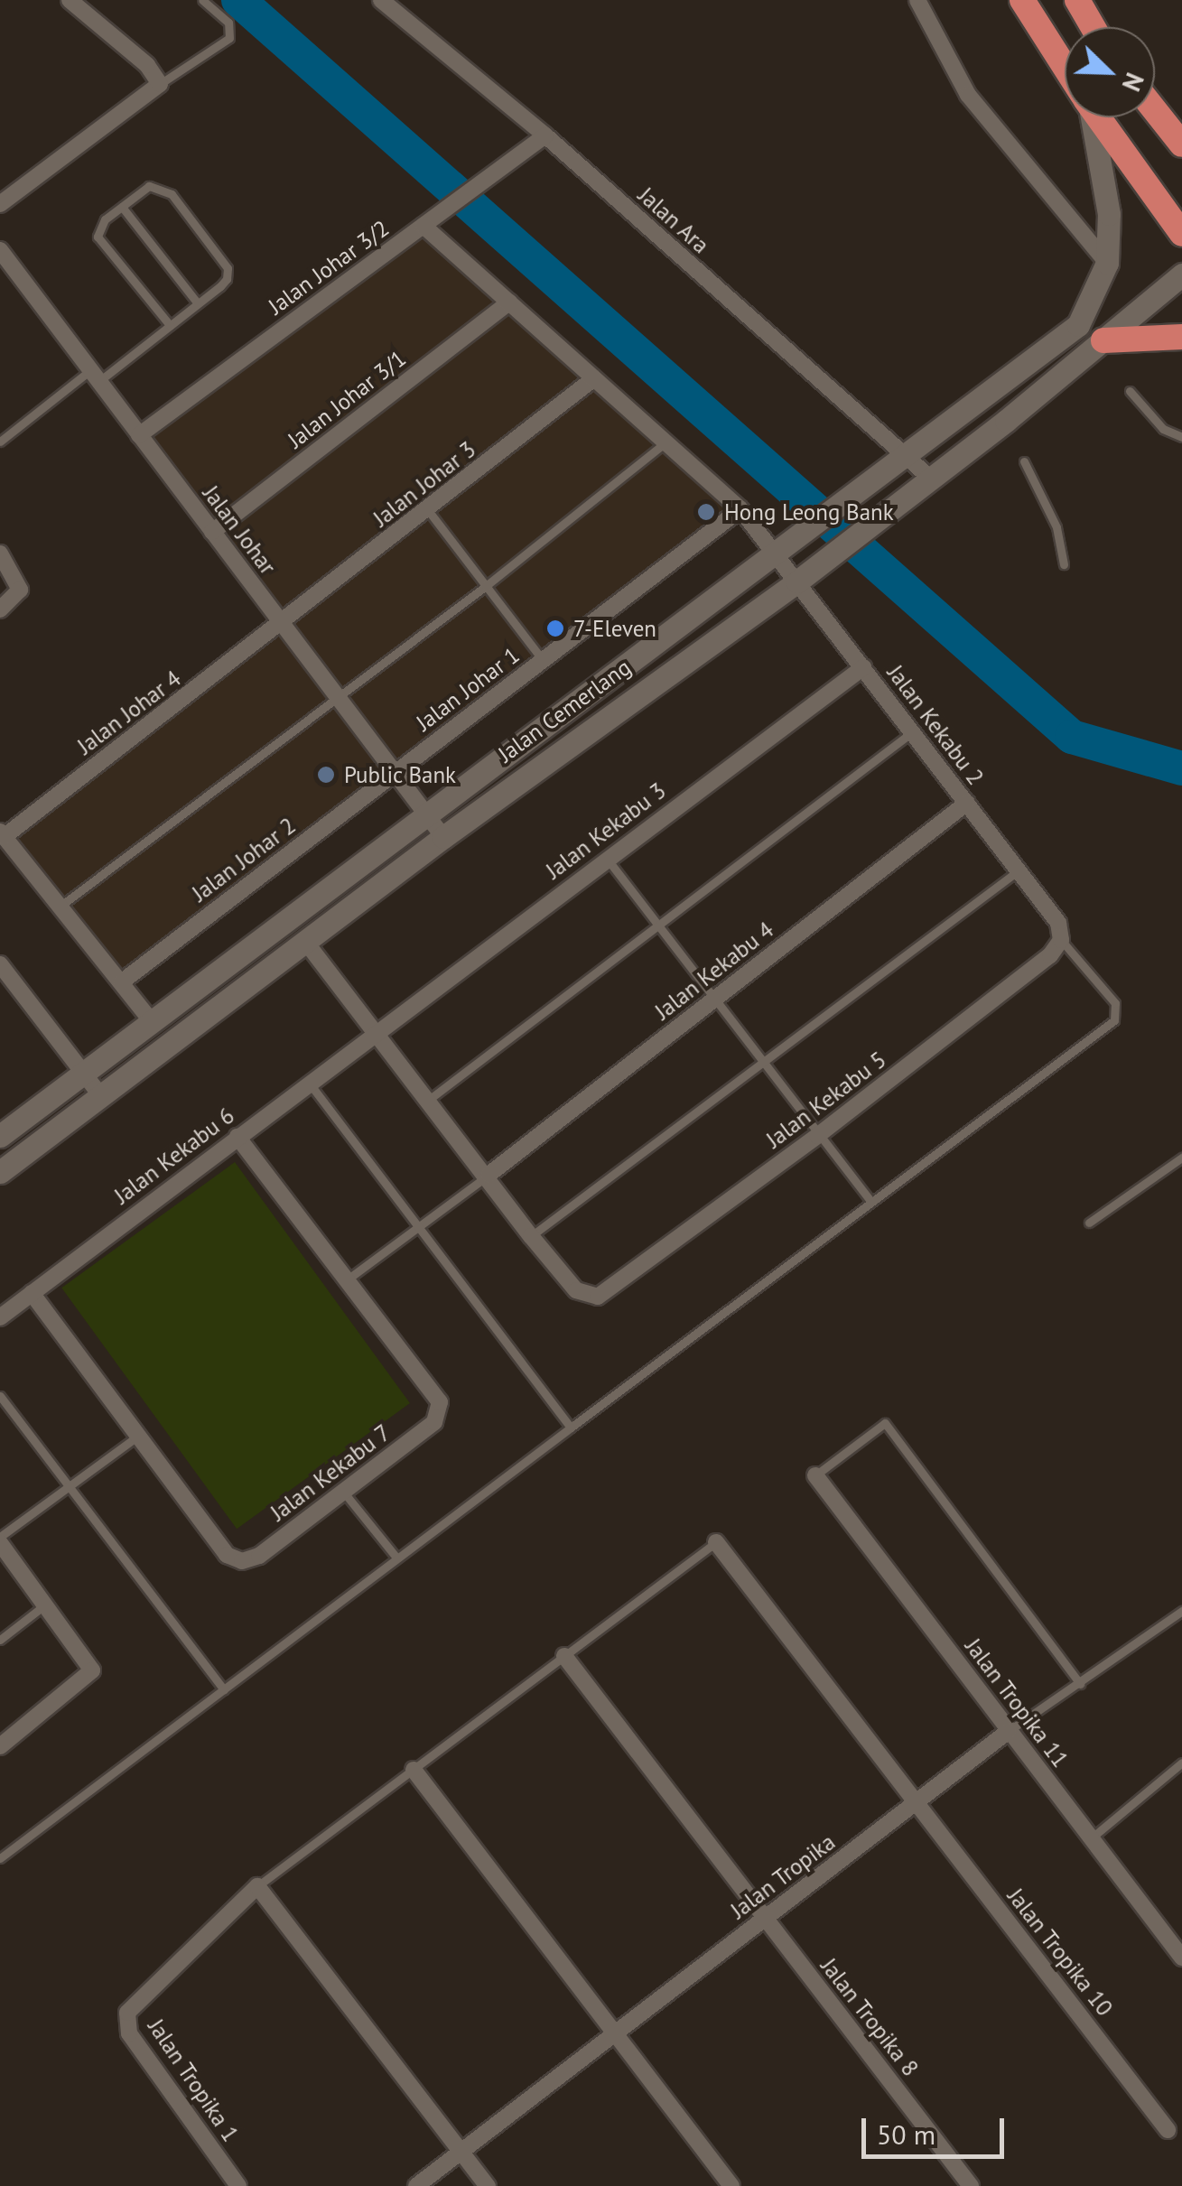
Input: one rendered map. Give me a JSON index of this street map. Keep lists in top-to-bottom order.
{
  "streets": {
    "main road": ["Jalan Cemerlang"],
    "street": [
      "Jalan Ara",
      "Jalan Johar 3/2",
      "Jalan Johar 3/1",
      "Jalan Johar 3",
      "Jalan Johar",
      "Jalan Johar 1",
      "Jalan Johar 4",
      "Jalan Kekabu 2",
      "Jalan Kekabu 3",
      "Jalan Johar 2",
      "Jalan Kekabu 4",
      "Jalan Kekabu 5",
      "Jalan Kekabu 6",
      "Jalan Kekabu 7",
      "Jalan Tropika 11",
      "Jalan Tropika",
      "Jalan Tropika 10",
      "Jalan Tropika 8",
      "Jalan Tropika 1"
    ]
  },
  "crossings": [
    ["Jalan Ara", "Jalan Johar 3/2"],
    ["Jalan Ara", "Jalan Cemerlang"],
    ["Jalan Johar 3/2", "Jalan Johar"],
    ["Jalan Johar 3/1", "Jalan Johar"],
    ["Jalan Johar 3", "Jalan Johar"],
    ["Jalan Johar 3", "Jalan Johar 4"],
    ["Jalan Johar", "Jalan Johar 1"],
    ["Jalan Johar", "Jalan Cemerlang"],
    ["Jalan Johar", "Jalan Johar 4"],
    ["Jalan Johar", "Jalan Johar 2"],
    ["Jalan Johar 1", "Jalan Johar 2"],
    ["Jalan Cemerlang", "Jalan Kekabu 2"],
    ["Jalan Kekabu 2", "Jalan Kekabu 3"],
    ["Jalan Kekabu 2", "Jalan Kekabu 4"],
    ["Jalan Kekabu 2", "Jalan Kekabu 5"],
    ["Jalan Kekabu 3", "Jalan Kekabu 6"],
    ["Jalan Kekabu 6", "Jalan Kekabu 7"],
    ["Jalan Tropika 11", "Jalan Tropika"],
    ["Jalan Tropika", "Jalan Tropika 10"],
    ["Jalan Tropika", "Jalan Tropika 8"]
  ],
  "places": ["Hong Leong Bank", "7-Eleven", "Public Bank"],
  "scale_bar": "50 m",
  "north": "bottom right"
}
